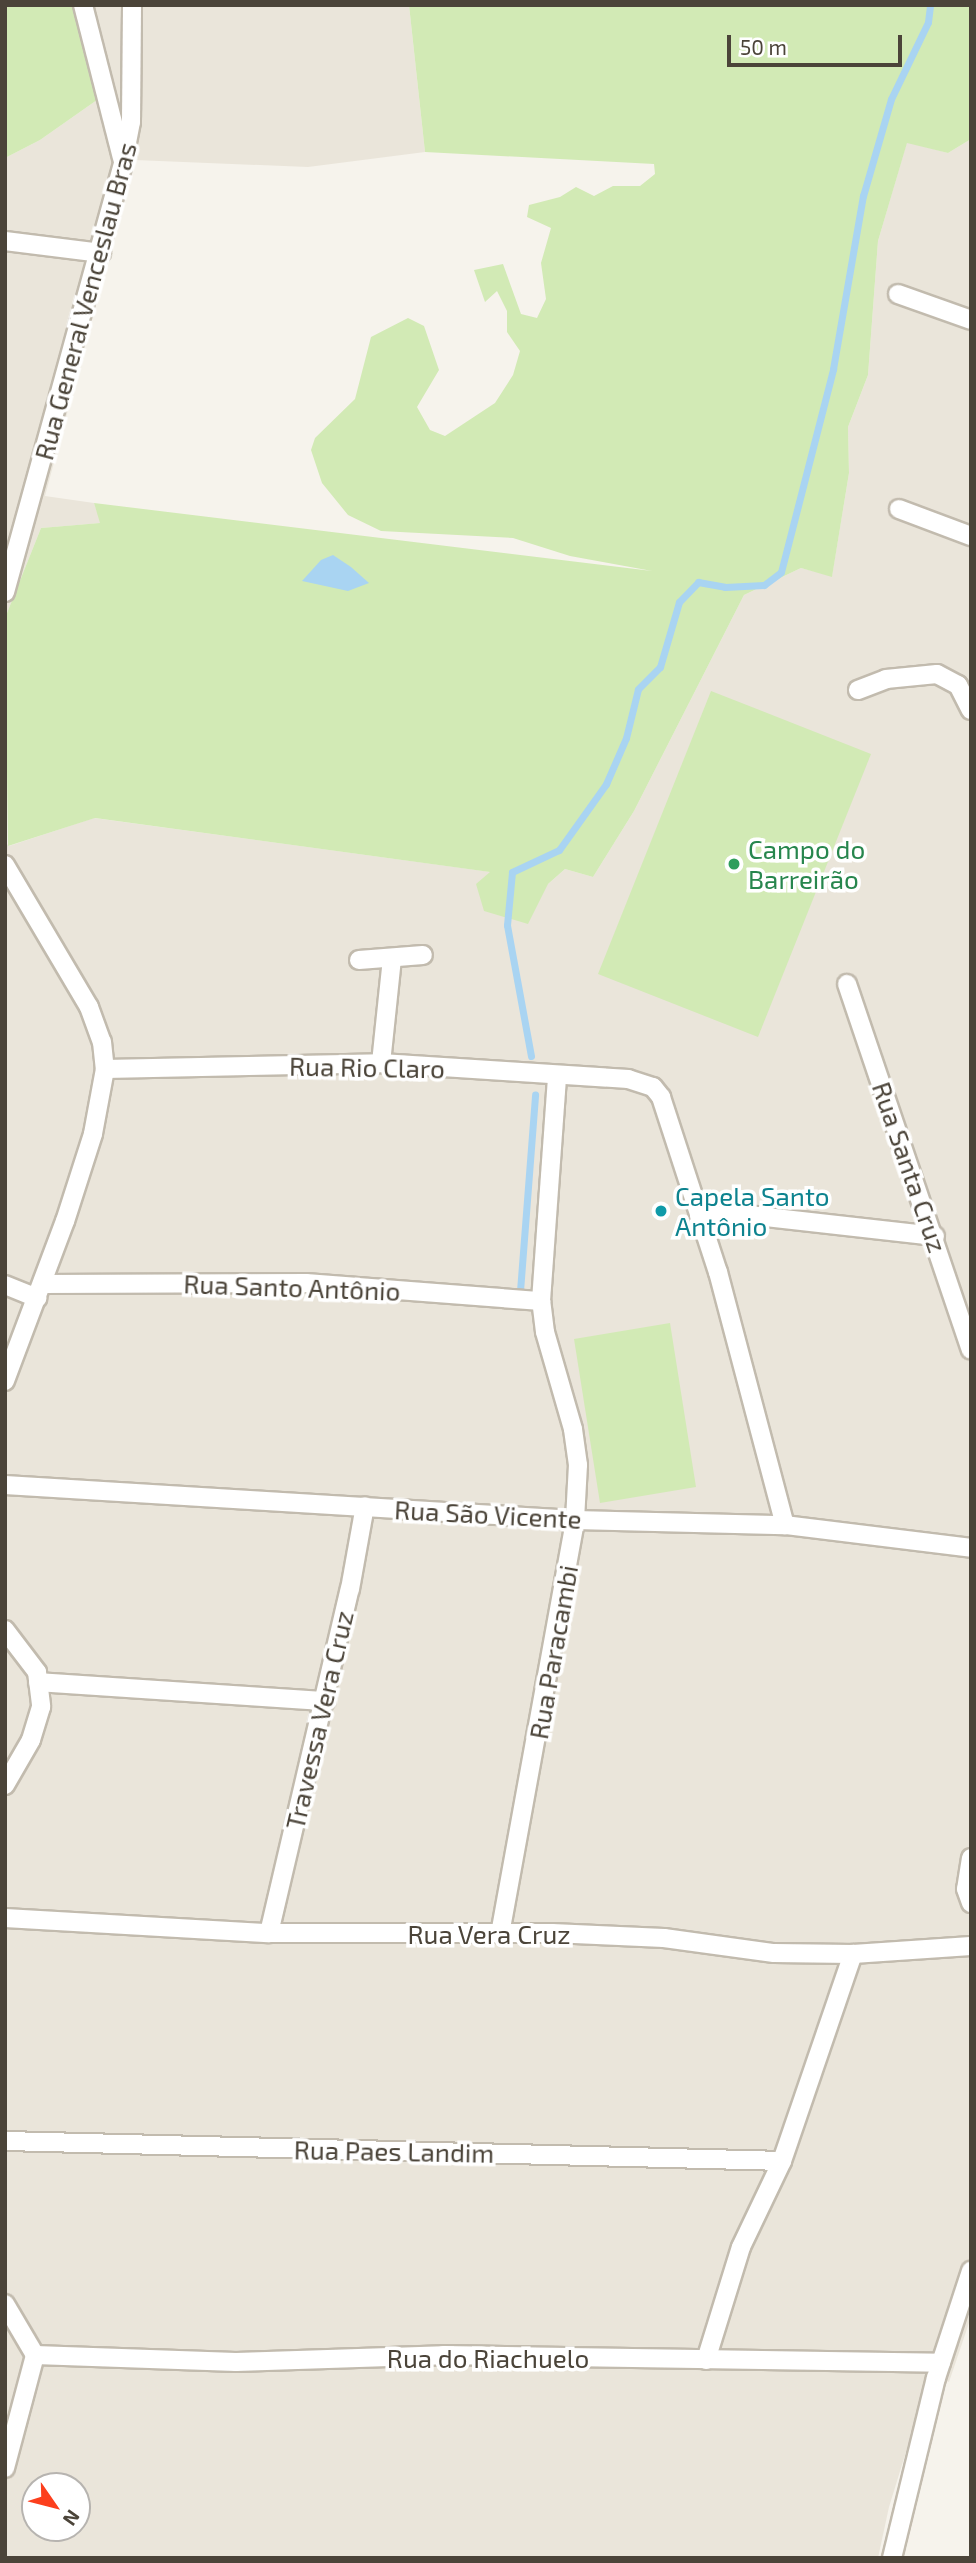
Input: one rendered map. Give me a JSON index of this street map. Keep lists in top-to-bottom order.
{
  "streets": {
    "street": [
      "Rua General Venceslau Bras",
      "Rua Rio Claro",
      "Rua Santa Cruz",
      "Rua Santo Antônio",
      "Rua São Vicente",
      "Rua Paracambi",
      "Travessa Vera Cruz",
      "Rua Vera Cruz",
      "Rua Paes Landim",
      "Rua do Riachuelo"
    ]
  },
  "crossings": [
    ["Rua Rio Claro", "Rua Paracambi"],
    ["Rua Santo Antônio", "Rua Paracambi"],
    ["Rua São Vicente", "Rua Paracambi"],
    ["Rua São Vicente", "Travessa Vera Cruz"],
    ["Rua Paracambi", "Rua Vera Cruz"],
    ["Travessa Vera Cruz", "Rua Vera Cruz"]
  ],
  "places": ["Campo do Barreirão", "Capela Santo Antônio"],
  "scale_bar": "50 m",
  "north": "bottom right"
}
